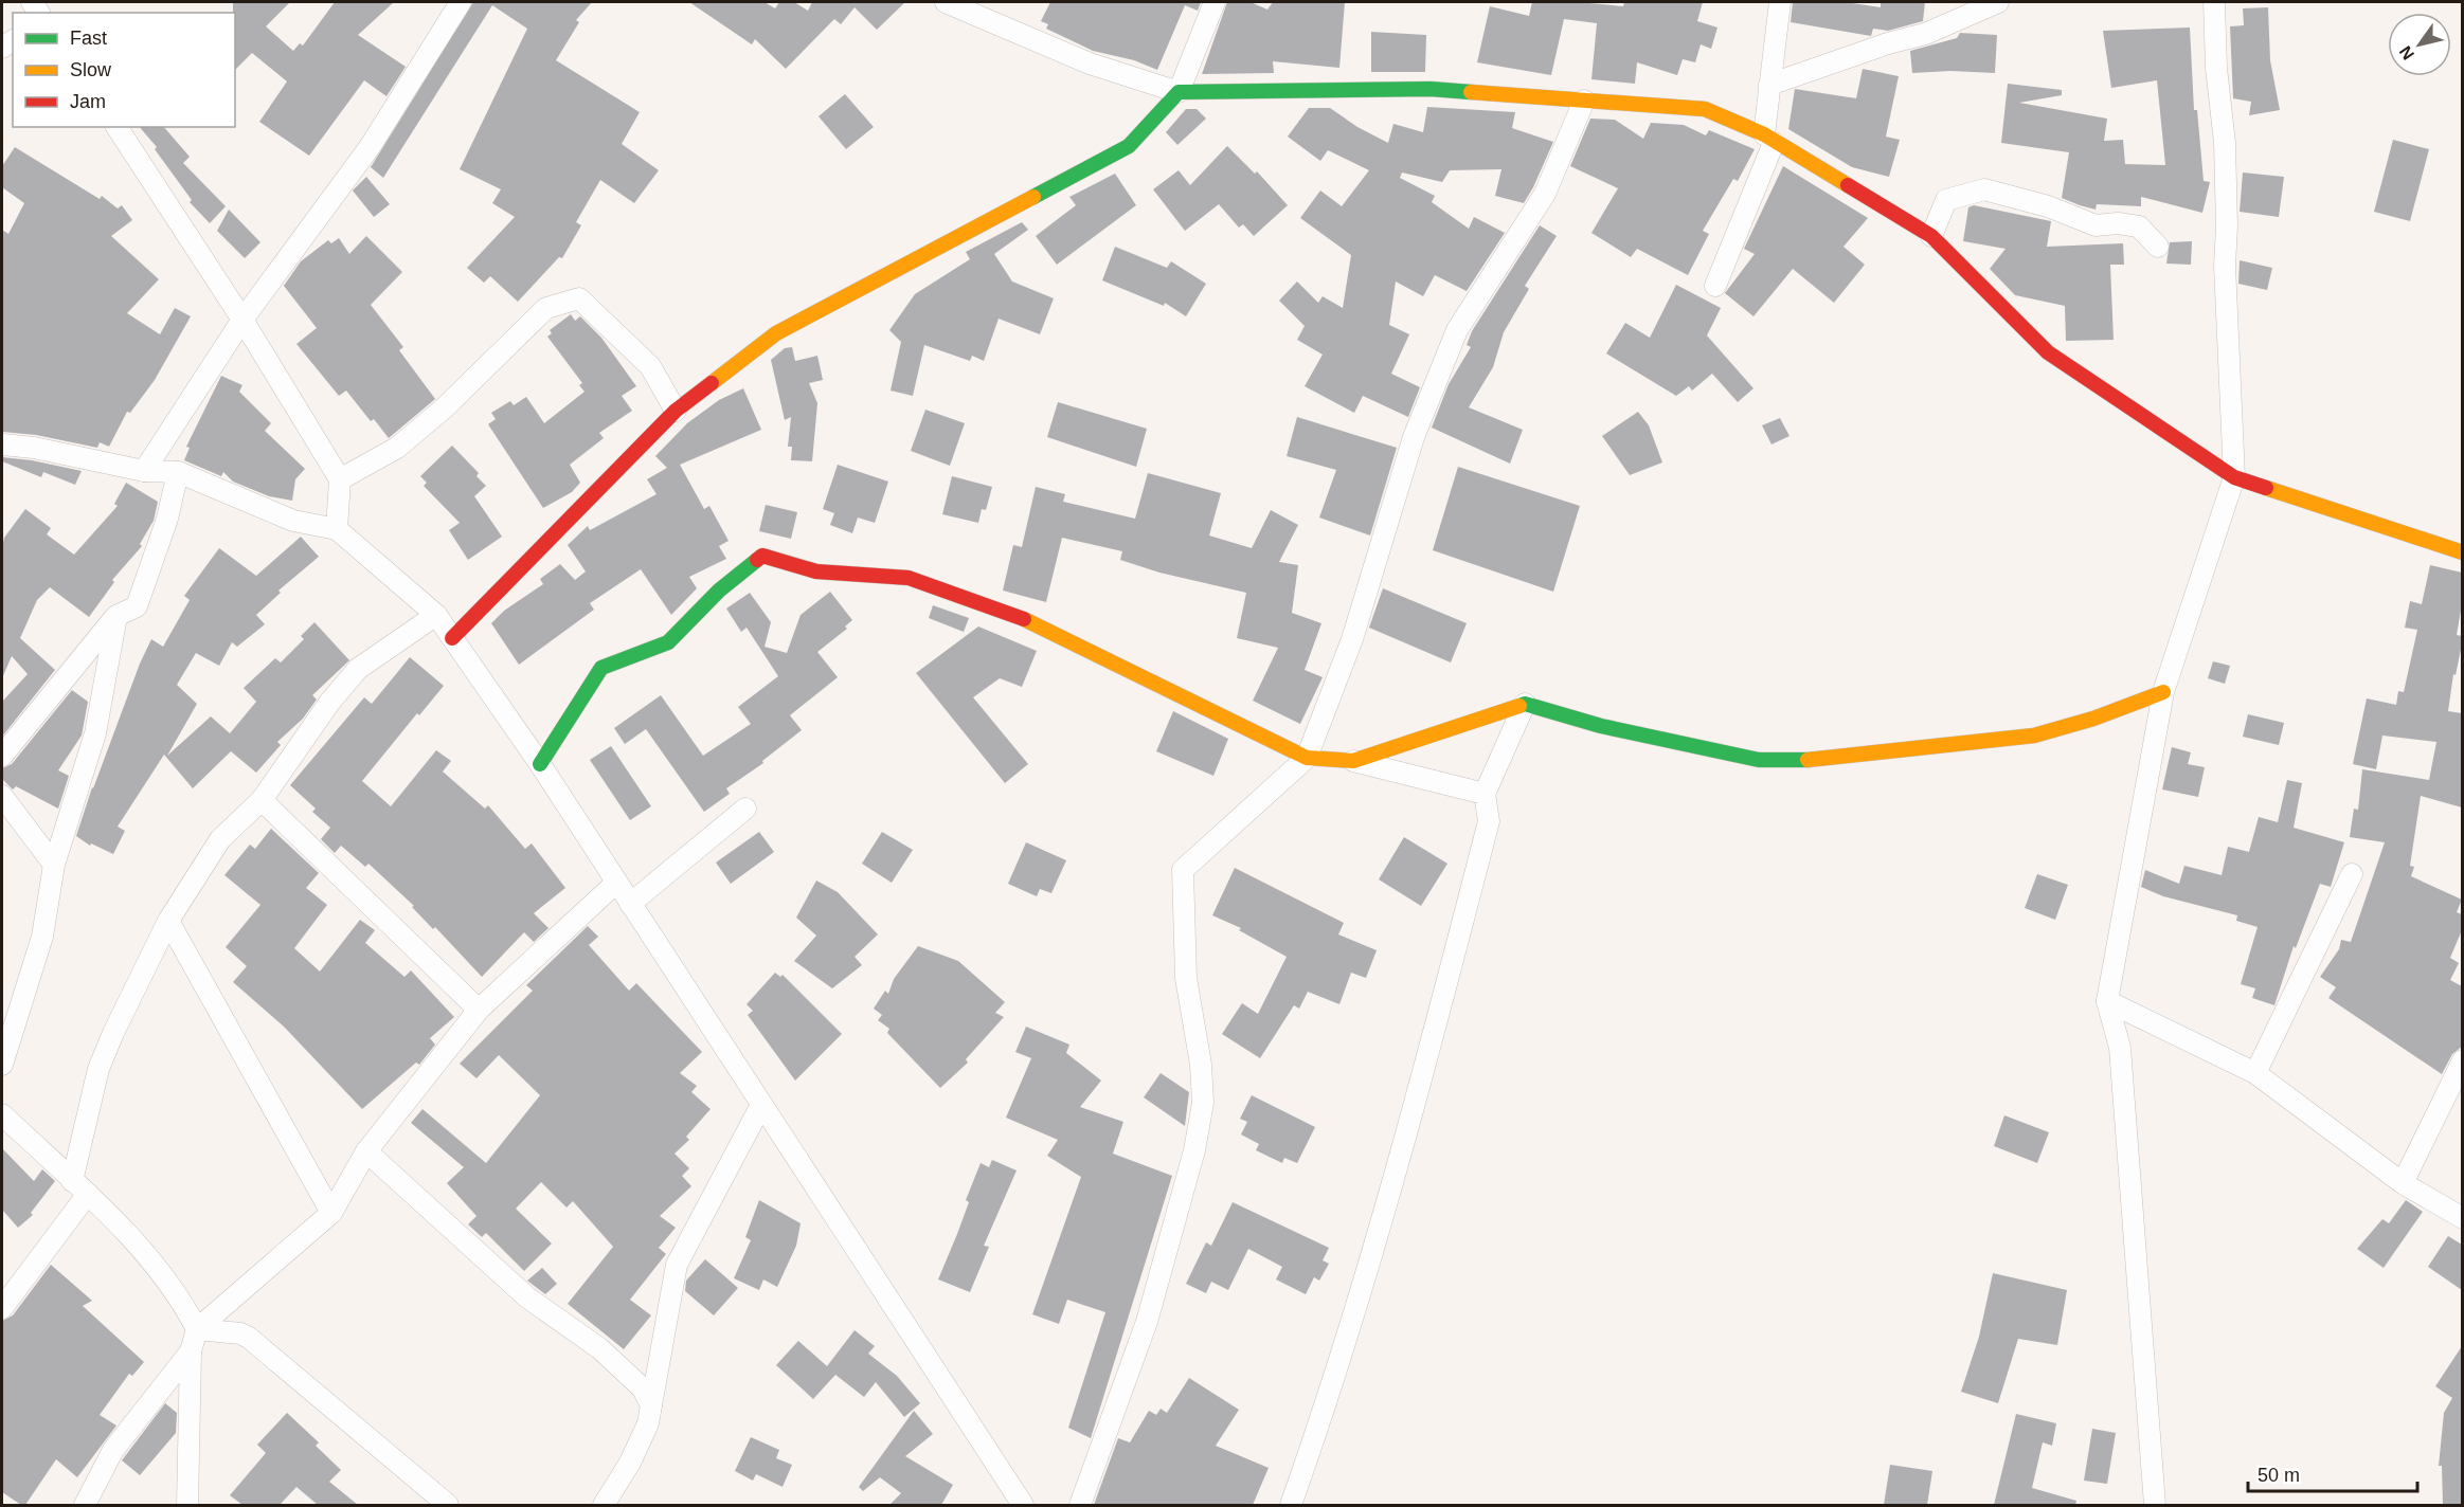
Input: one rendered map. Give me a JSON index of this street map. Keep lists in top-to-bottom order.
{
  "legend": ["Fast", "Slow", "Jam"],
  "scale_bar": "50 m",
  "north": "bottom left"
}
